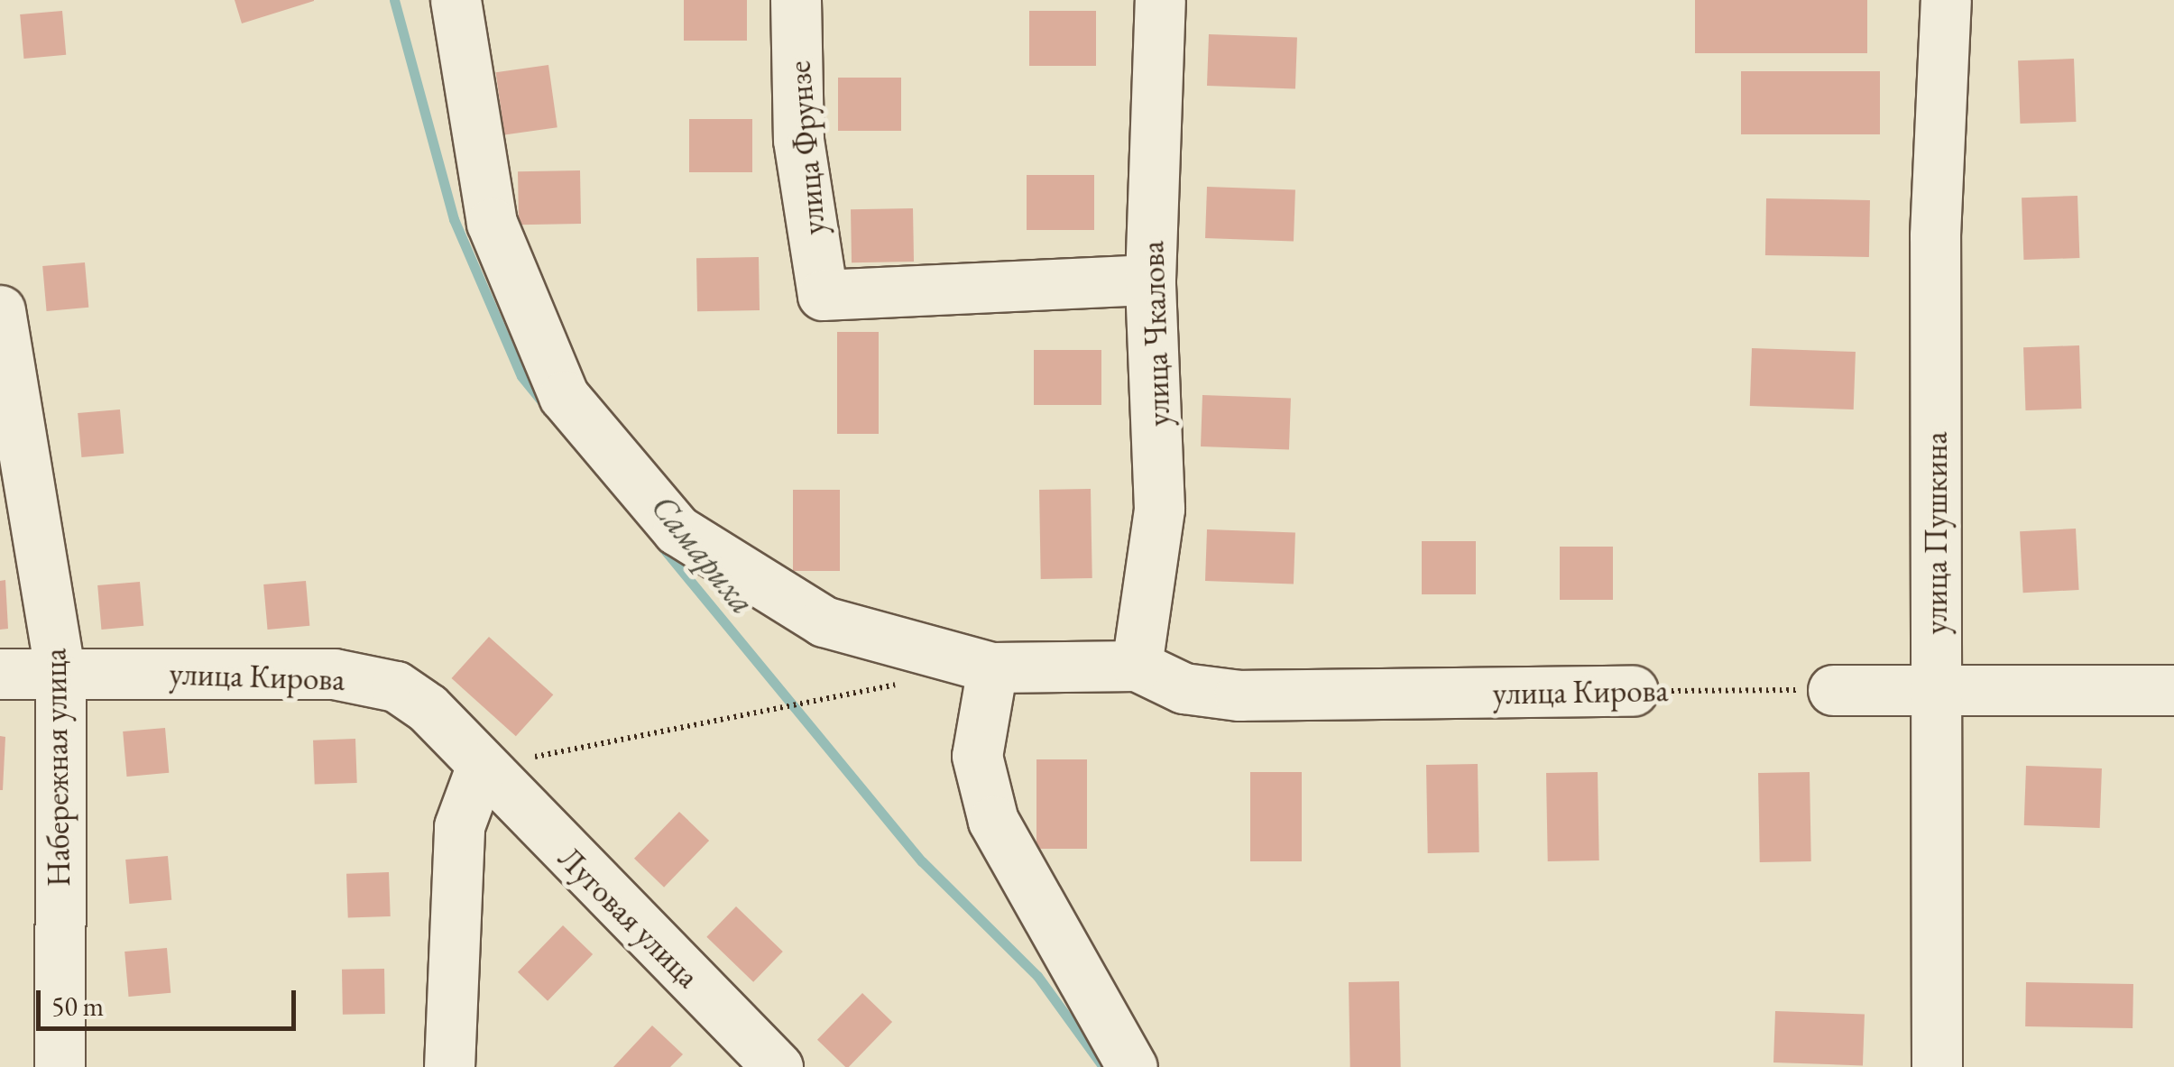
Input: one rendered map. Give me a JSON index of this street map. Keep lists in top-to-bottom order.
{
  "streets": {
    "street": [
      "улица Фрунзе",
      "улица Чкалова",
      "улица Пушкина",
      "улица Кирова",
      "Набережная улица",
      "Луговая улица"
    ]
  },
  "crossings": [
    ["улица Фрунзе", "улица Чкалова"],
    ["улица Чкалова", "улица Кирова"],
    ["улица Кирова", "Набережная улица"],
    ["улица Кирова", "Луговая улица"]
  ],
  "water": ["Самариха"],
  "scale_bar": "50 m"
}
